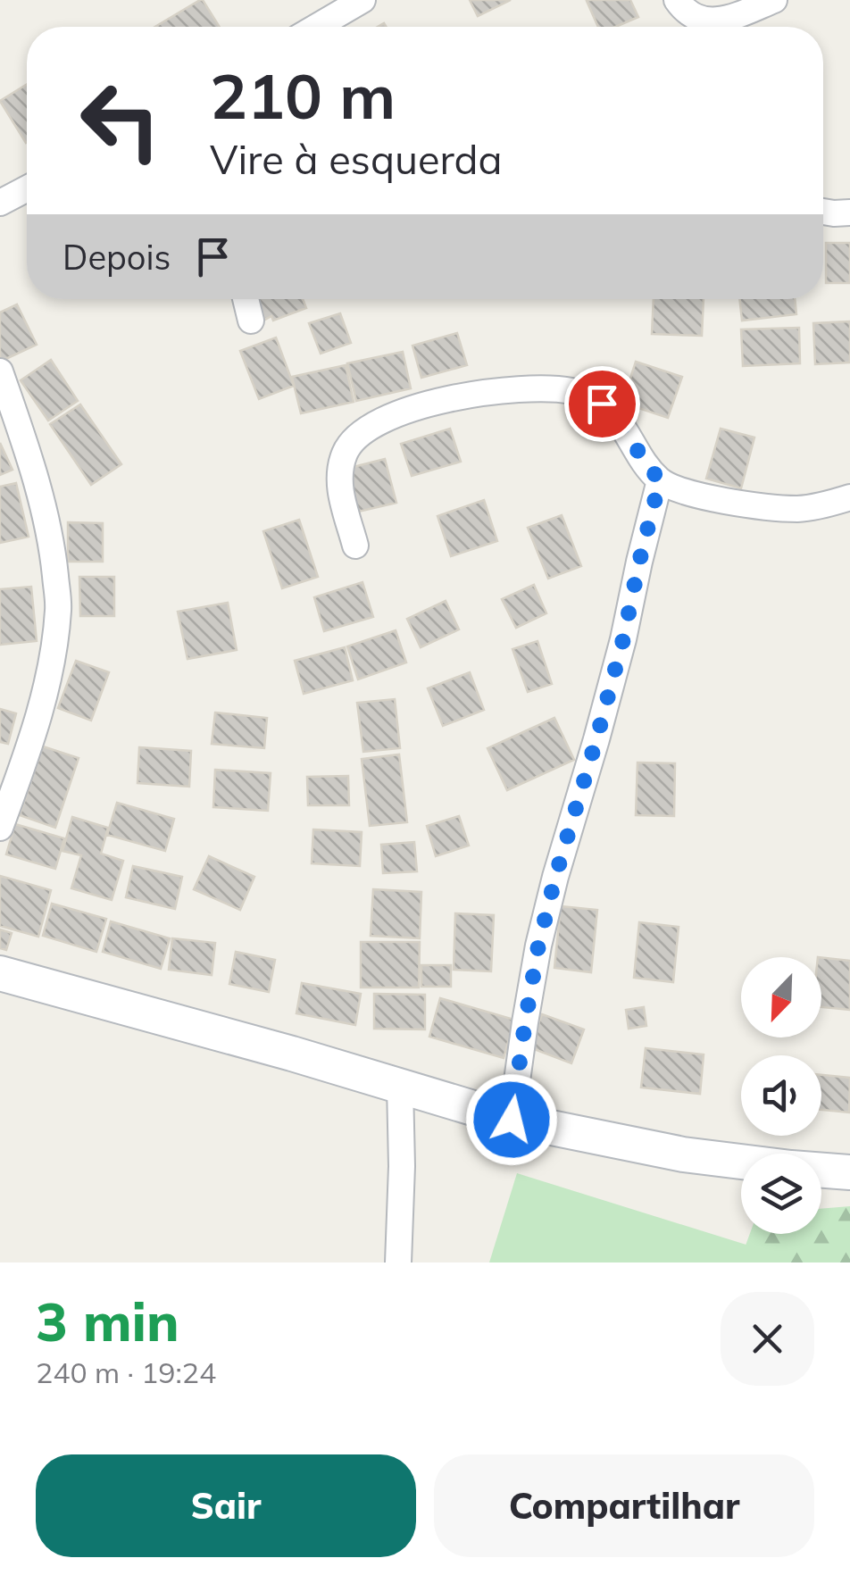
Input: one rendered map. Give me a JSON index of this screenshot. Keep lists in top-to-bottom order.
{
  "north": "bottom left",
  "page": {
    "turn": ["210 m", "Vire à esquerda"],
    "then": "Depois",
    "heading": ["3 min", "240 m · 19:24"],
    "buttons": ["Sair", "Compartilhar"]
  }
}
